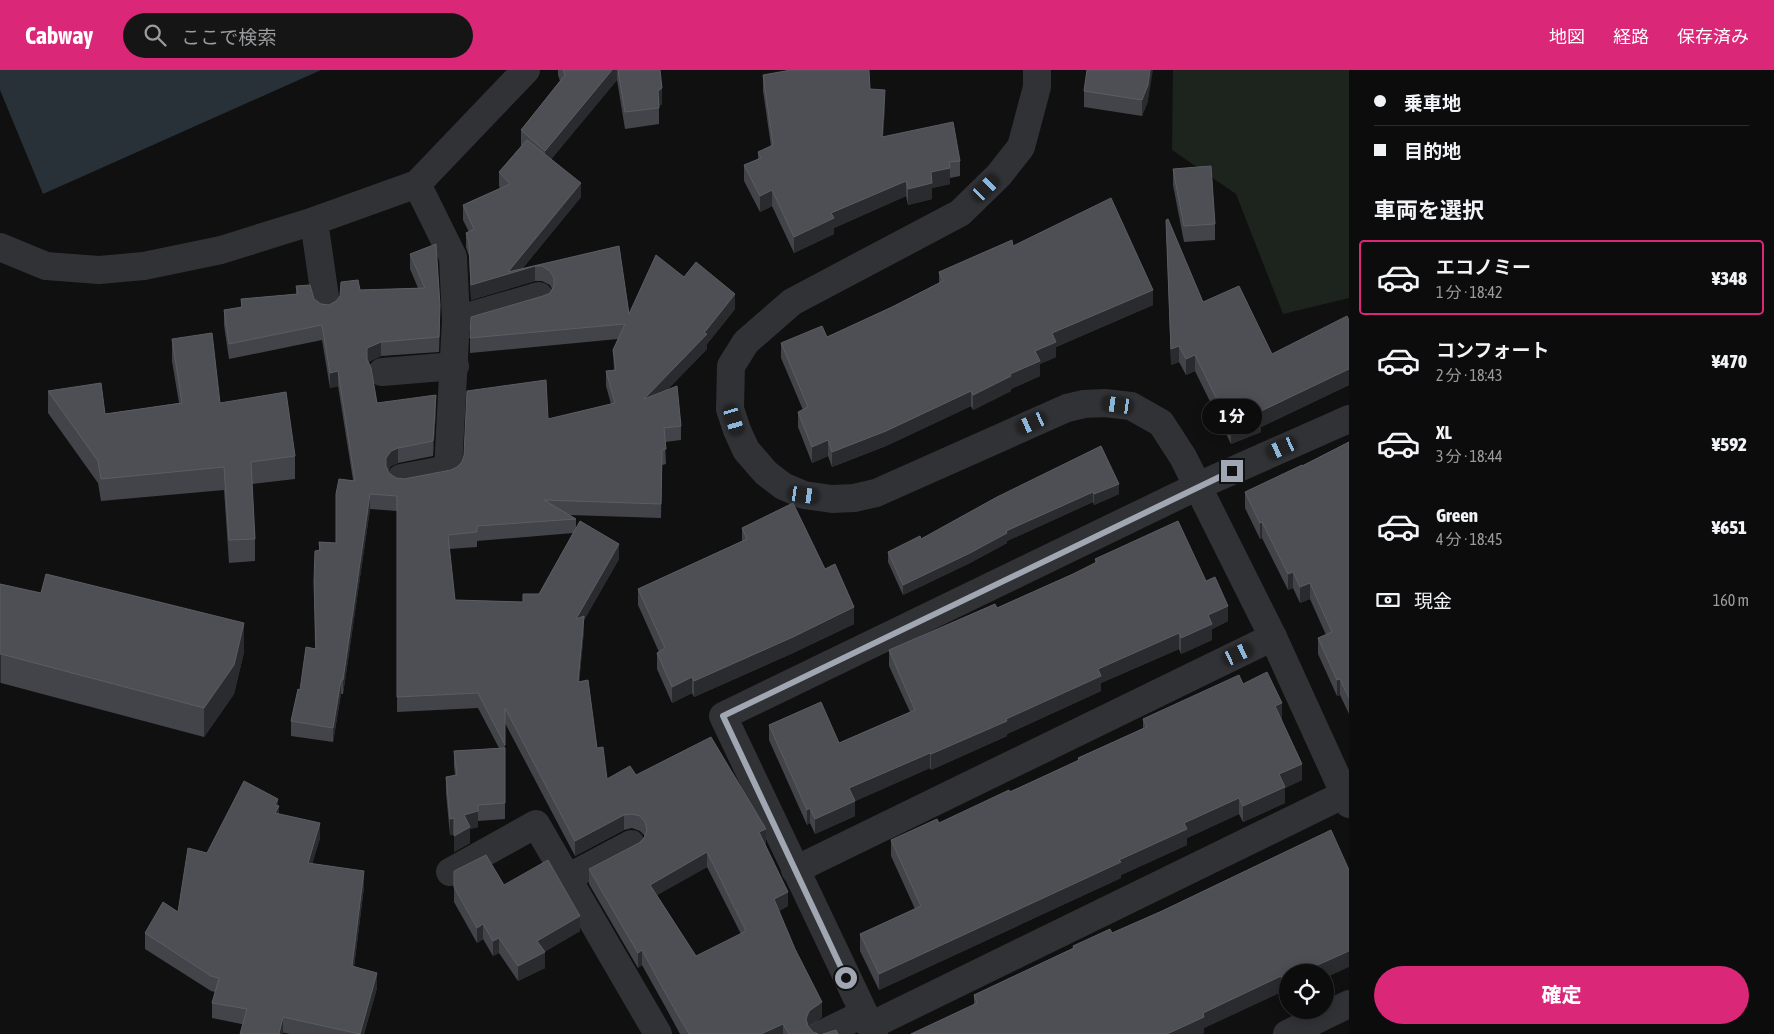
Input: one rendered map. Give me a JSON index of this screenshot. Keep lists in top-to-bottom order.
{
  "page": {
    "header": "Cabway",
    "search": "ここで検索",
    "nav": ["地図", "経路", "保存済み"],
    "banner": ["乗車地", "目的地"],
    "heading": "車両を選択",
    "list": [
      {
        "name": "エコノミー",
        "note": "1 分 · 18:42",
        "value": "¥348"
      },
      {
        "name": "コンフォート",
        "note": "2 分 · 18:43",
        "value": "¥470"
      },
      {
        "name": "XL",
        "note": "3 分 · 18:44",
        "value": "¥592"
      },
      {
        "name": "Green",
        "note": "4 分 · 18:45",
        "value": "¥651"
      }
    ],
    "bubble": "1 分",
    "pay": ["現金", "160 m"],
    "buttons": "確定"
  }
}
